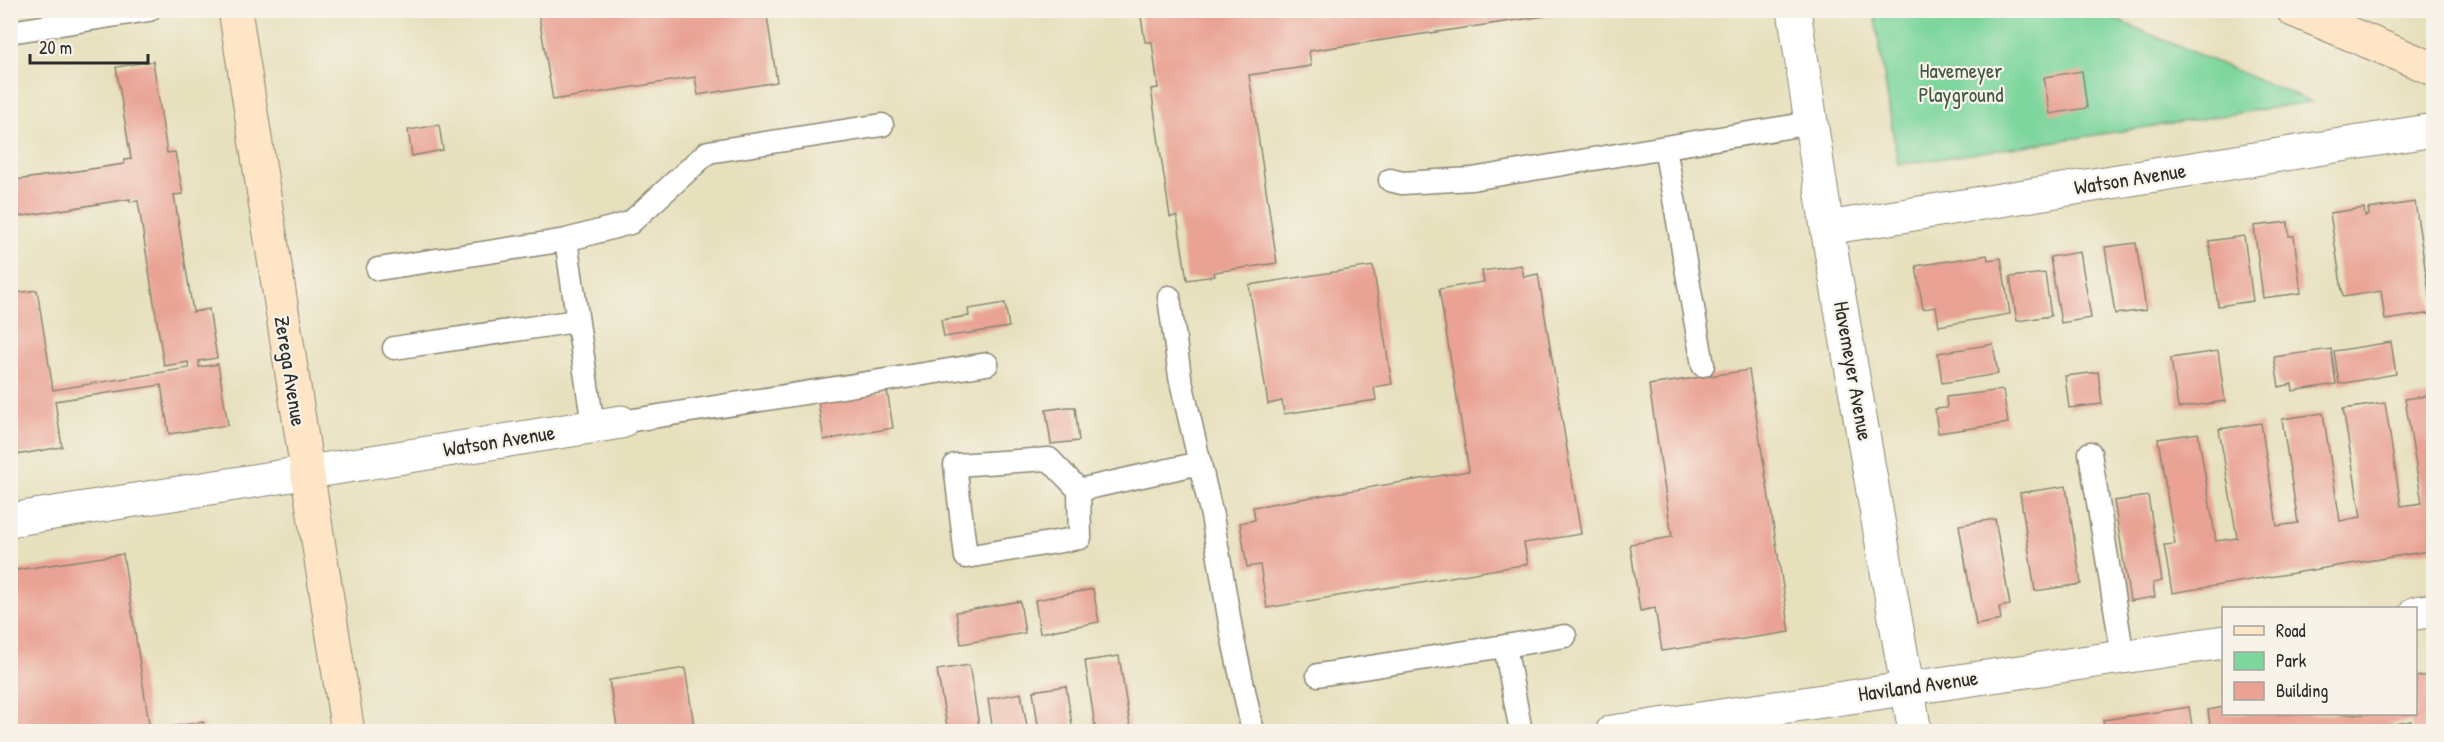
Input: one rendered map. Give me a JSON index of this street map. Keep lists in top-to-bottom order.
{
  "streets": {
    "main road": ["Zerega Avenue"],
    "street": ["Watson Avenue", "Havemeyer Avenue", "Haviland Avenue"]
  },
  "crossings": [
    ["Watson Avenue", "Zerega Avenue"],
    ["Watson Avenue", "Havemeyer Avenue"],
    ["Havemeyer Avenue", "Haviland Avenue"]
  ],
  "parks": ["Havemeyer Playground"],
  "legend": ["Road", "Park", "Building"],
  "scale_bar": "20 m"
}
